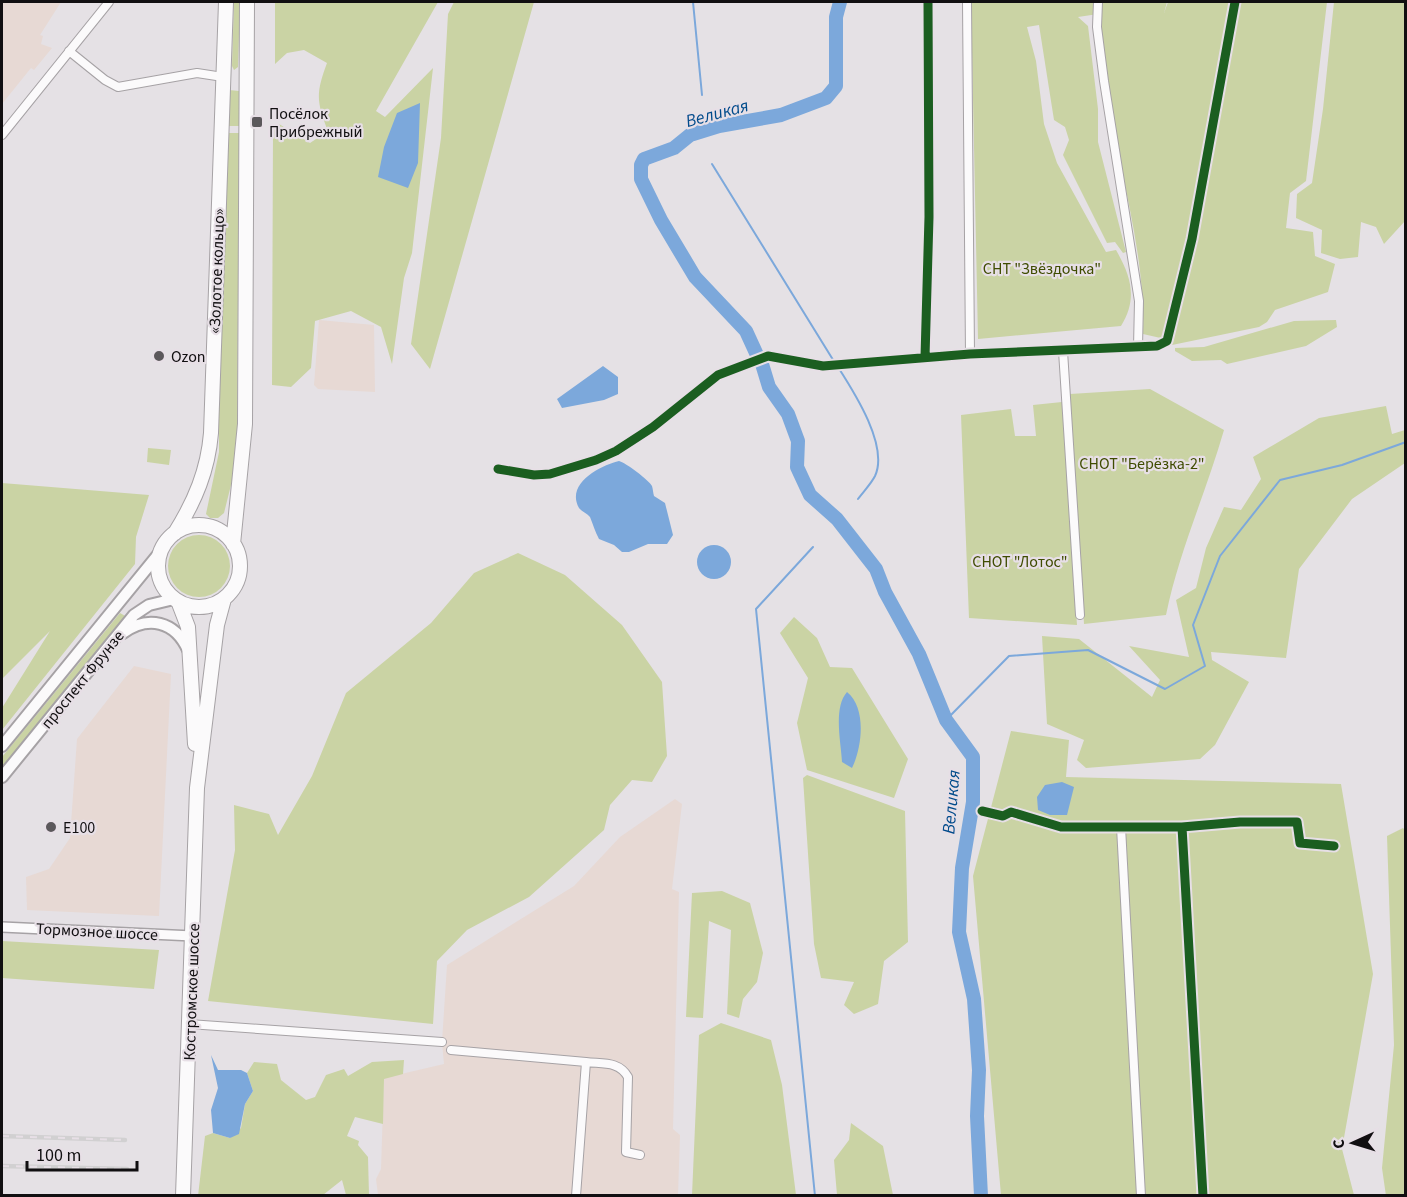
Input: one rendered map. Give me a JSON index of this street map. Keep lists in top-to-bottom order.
{
  "streets": {
    "highway": ["«Золотое кольцо»", "Костромское шоссе"],
    "main road": ["проспект Фрунзе"],
    "street": ["Тормозное шоссе"]
  },
  "crossings": [
    ["«Золотое кольцо»", "проспект Фрунзе"],
    ["Тормозное шоссе", "Костромское шоссе"]
  ],
  "water": ["Великая"],
  "parks": ["СНТ \"Звёздочка\"", "СНОТ \"Берёзка-2\"", "СНОТ \"Лотос\""],
  "places": {
    "transit": ["Посёлок Прибрежный"],
    "other": ["Ozon", "E100"]
  },
  "scale_bar": "100 m",
  "north": "left"
}
